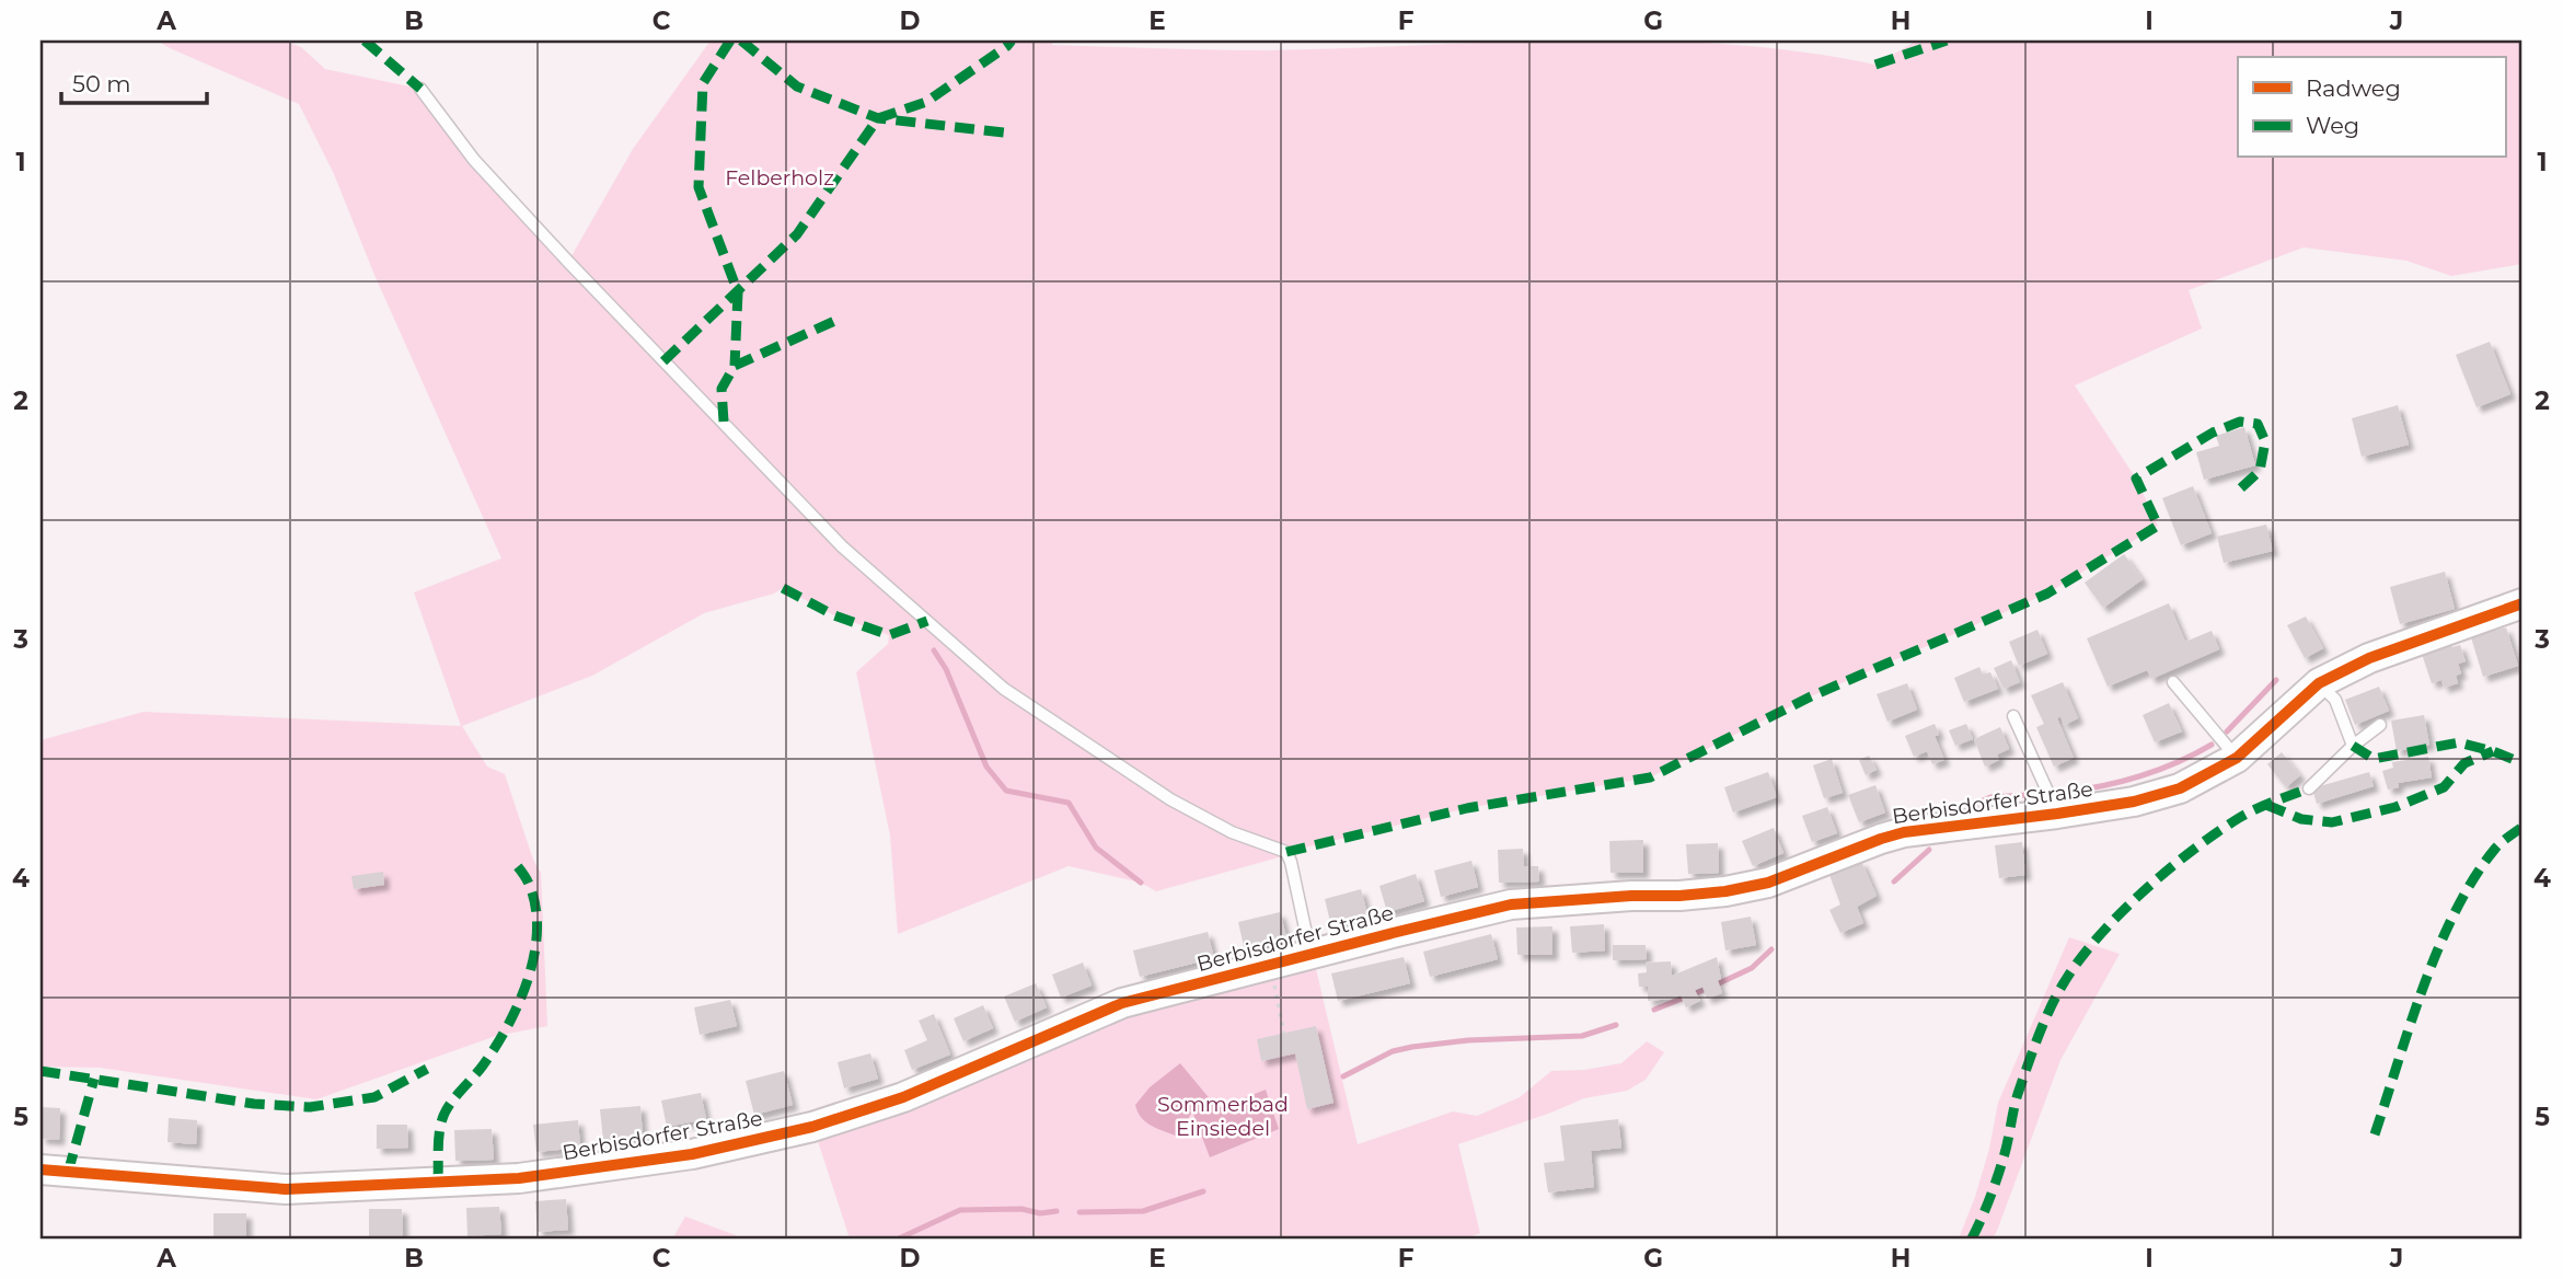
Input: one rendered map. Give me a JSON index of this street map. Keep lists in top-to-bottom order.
{
  "streets": {
    "street": ["Berbisdorfer Straße"]
  },
  "parks": ["Felberholz", "Sommerbad Einsiedel"],
  "legend": ["Radweg", "Weg"],
  "scale_bar": "50 m",
  "grid": {
    "columns": [
      "A",
      "B",
      "C",
      "D",
      "E",
      "F",
      "G",
      "H",
      "I",
      "J"
    ],
    "rows": [
      "1",
      "2",
      "3",
      "4",
      "5"
    ]
  }
}
